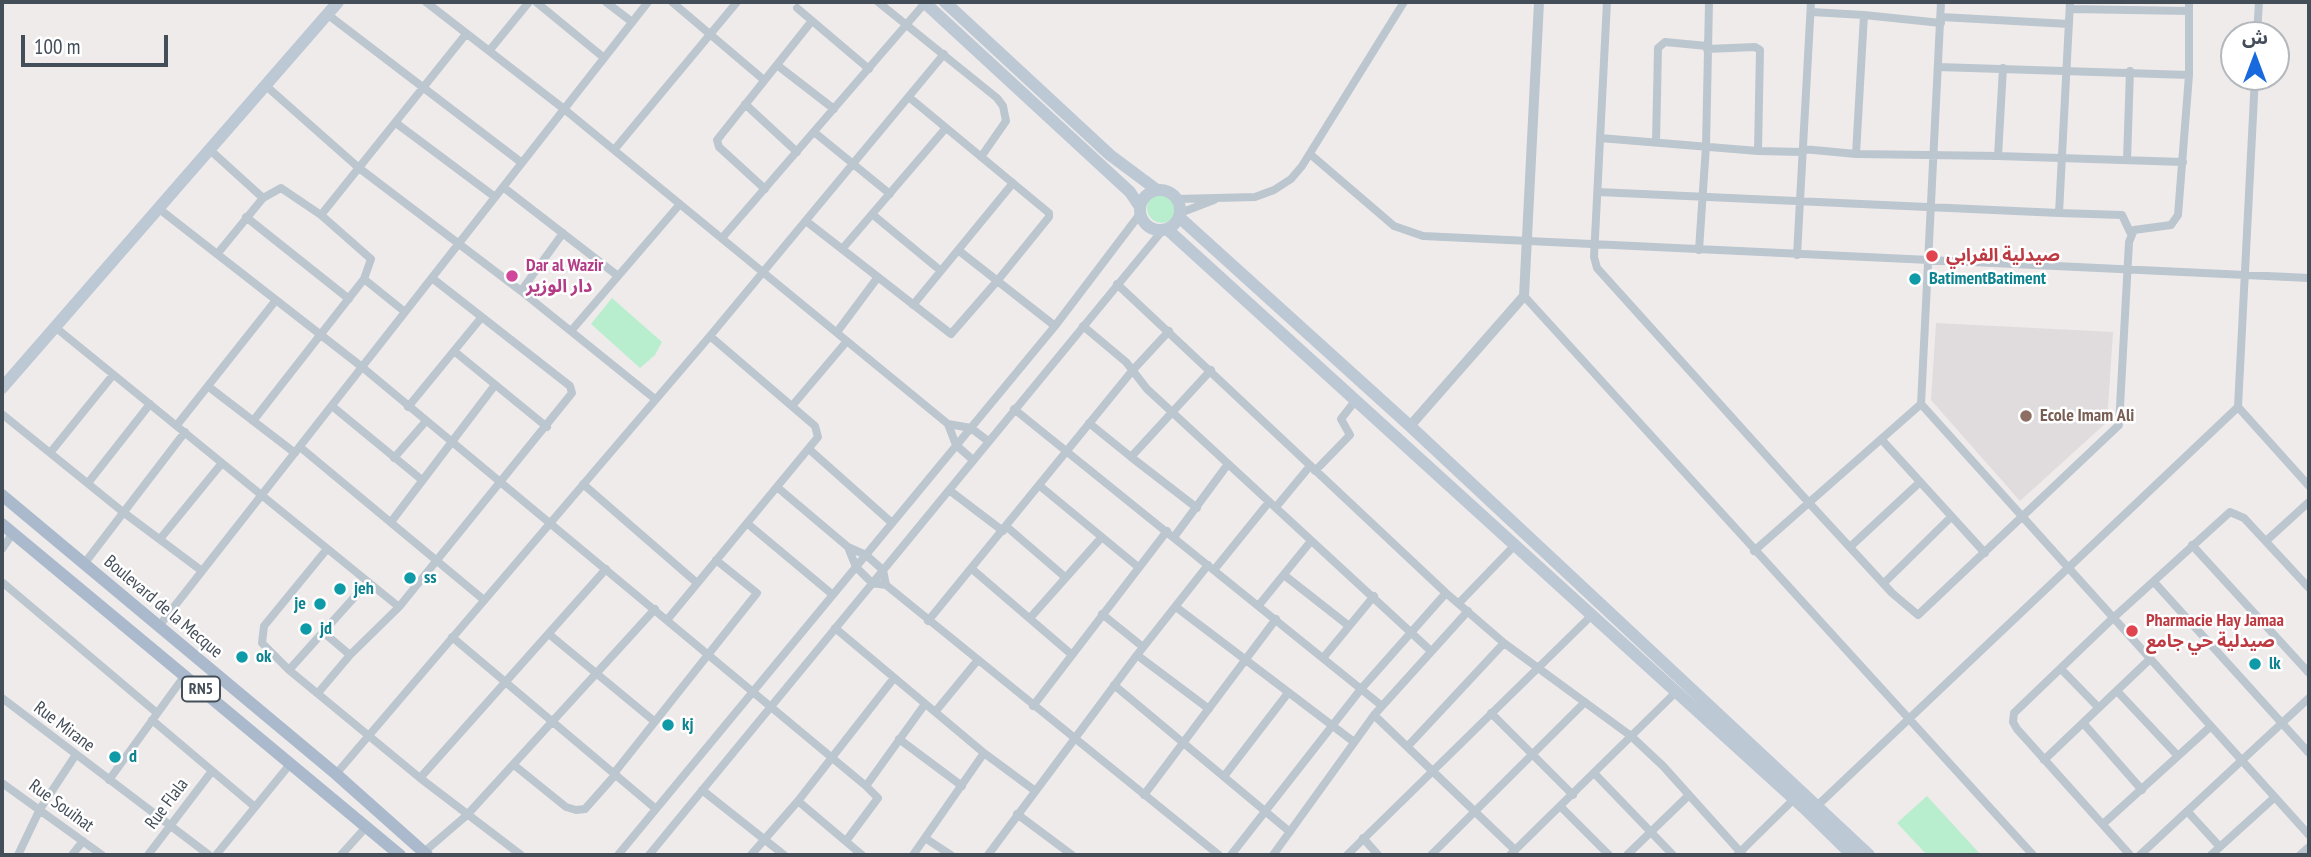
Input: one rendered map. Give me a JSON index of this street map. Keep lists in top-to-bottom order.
{
  "streets": {
    "main road": ["Boulevard de la Mecque", "RN5"],
    "street": ["Rue Mirane", "Rue Flala", "Rue Souihat"]
  },
  "crossings": [
    ["Rue Mirane", "Rue Flala"]
  ],
  "places": [
    "صيدلية الفرابي",
    "Dar al Wazir دار الوزير",
    "BatimentBatiment",
    "Ecole Imam Ali",
    "ss",
    "jeh",
    "je",
    "jd",
    "Pharmacie Hay Jamaa صيدلية حي جامع",
    "ok",
    "lk",
    "kj",
    "d"
  ],
  "scale_bar": "100 m",
  "north": "top"
}
